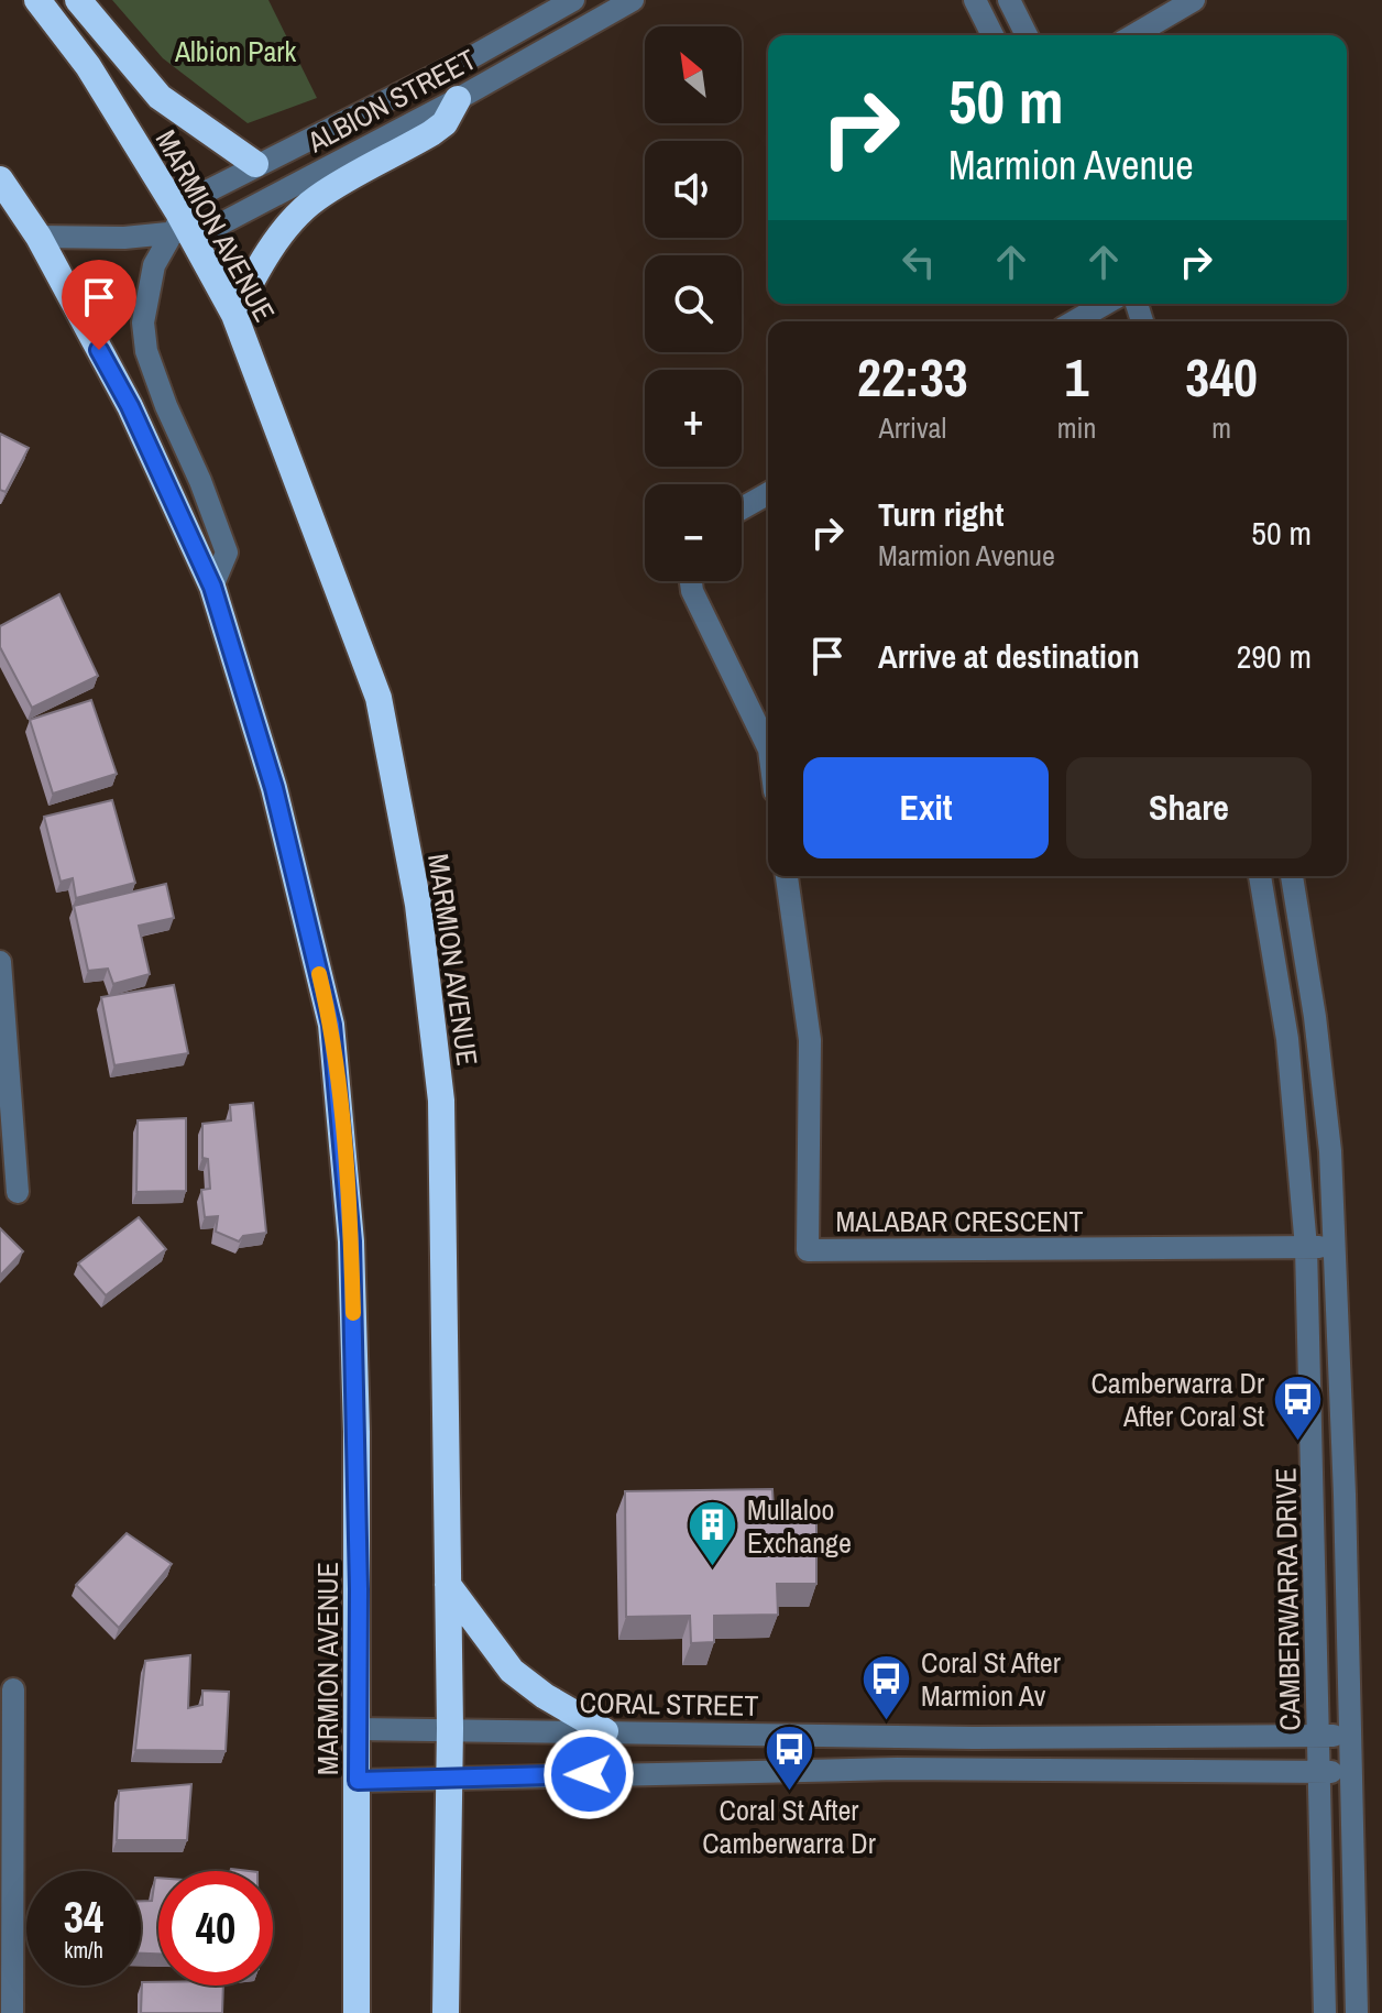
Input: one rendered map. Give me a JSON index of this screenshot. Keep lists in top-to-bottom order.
{
  "streets": {
    "highway": ["MARMION AVENUE"],
    "street": [
      "ALBION STREET",
      "MALABAR CRESCENT",
      "CAMBERWARRA DRIVE",
      "CORAL STREET"
    ]
  },
  "crossings": [
    ["ALBION STREET", "MARMION AVENUE"],
    ["MARMION AVENUE", "CORAL STREET"],
    ["MALABAR CRESCENT", "CAMBERWARRA DRIVE"],
    ["CAMBERWARRA DRIVE", "CORAL STREET"]
  ],
  "parks": ["Albion Park"],
  "places": {
    "bus stop": ["Camberwarra Dr After Coral St", "Coral St After Marmion Av", "Coral St After Camberwarra Dr"],
    "building": ["Mullaloo Exchange"]
  },
  "north": "top left",
  "page": {
    "map_buttons": ["+", "−"],
    "turn": ["50 m", "Marmion Avenue"],
    "eta": [
      "22:33",
      "Arrival",
      "1",
      "min",
      "340",
      "m"
    ],
    "list": [
      {
        "name": "Turn right",
        "note": "Marmion Avenue",
        "value": "50 m"
      },
      {
        "name": "Arrive at destination",
        "value": "290 m"
      }
    ],
    "buttons": ["Exit", "Share"],
    "speed": "34 km/h",
    "limit": "40"
  }
}
